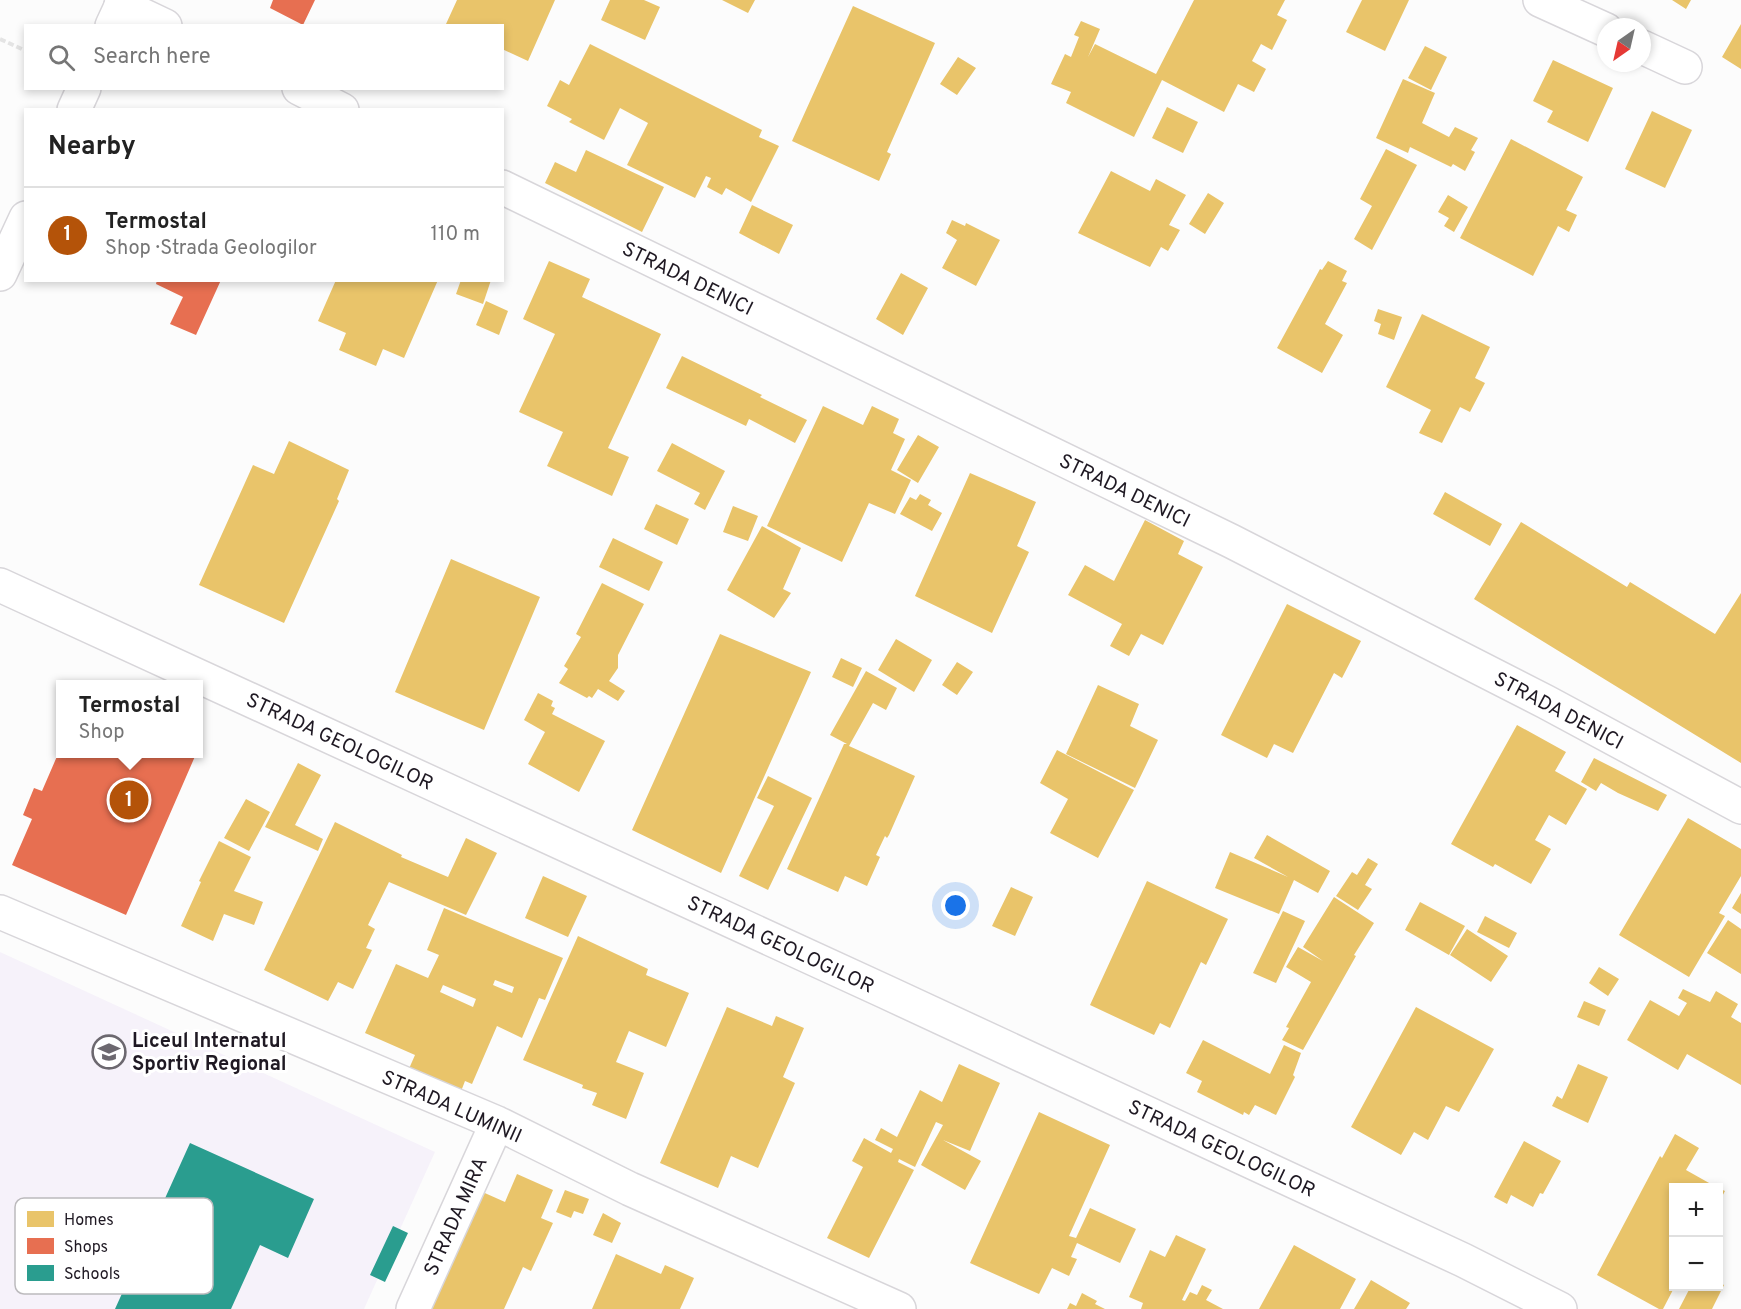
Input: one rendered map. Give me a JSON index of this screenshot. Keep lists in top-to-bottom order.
{
  "streets": {
    "street": [
      "STRADA DENICI",
      "STRADA GEOLOGILOR",
      "STRADA LUMINII",
      "STRADA MIRA"
    ]
  },
  "crossings": [
    ["STRADA LUMINII", "STRADA MIRA"]
  ],
  "places": {
    "school or university": ["Liceul Internatul Sportiv Regional"]
  },
  "legend": ["Homes", "Shops", "Schools"],
  "north": "bottom left",
  "page": {
    "search": "Search here",
    "heading": "Nearby",
    "list": [
      {
        "mark": "1",
        "name": "Termostal",
        "note": "Shop · Strada Geologilor",
        "value": "110 m"
      }
    ],
    "popup": ["Termostal", "Shop"],
    "pins": "1",
    "map_buttons": ["+", "−"]
  }
}
